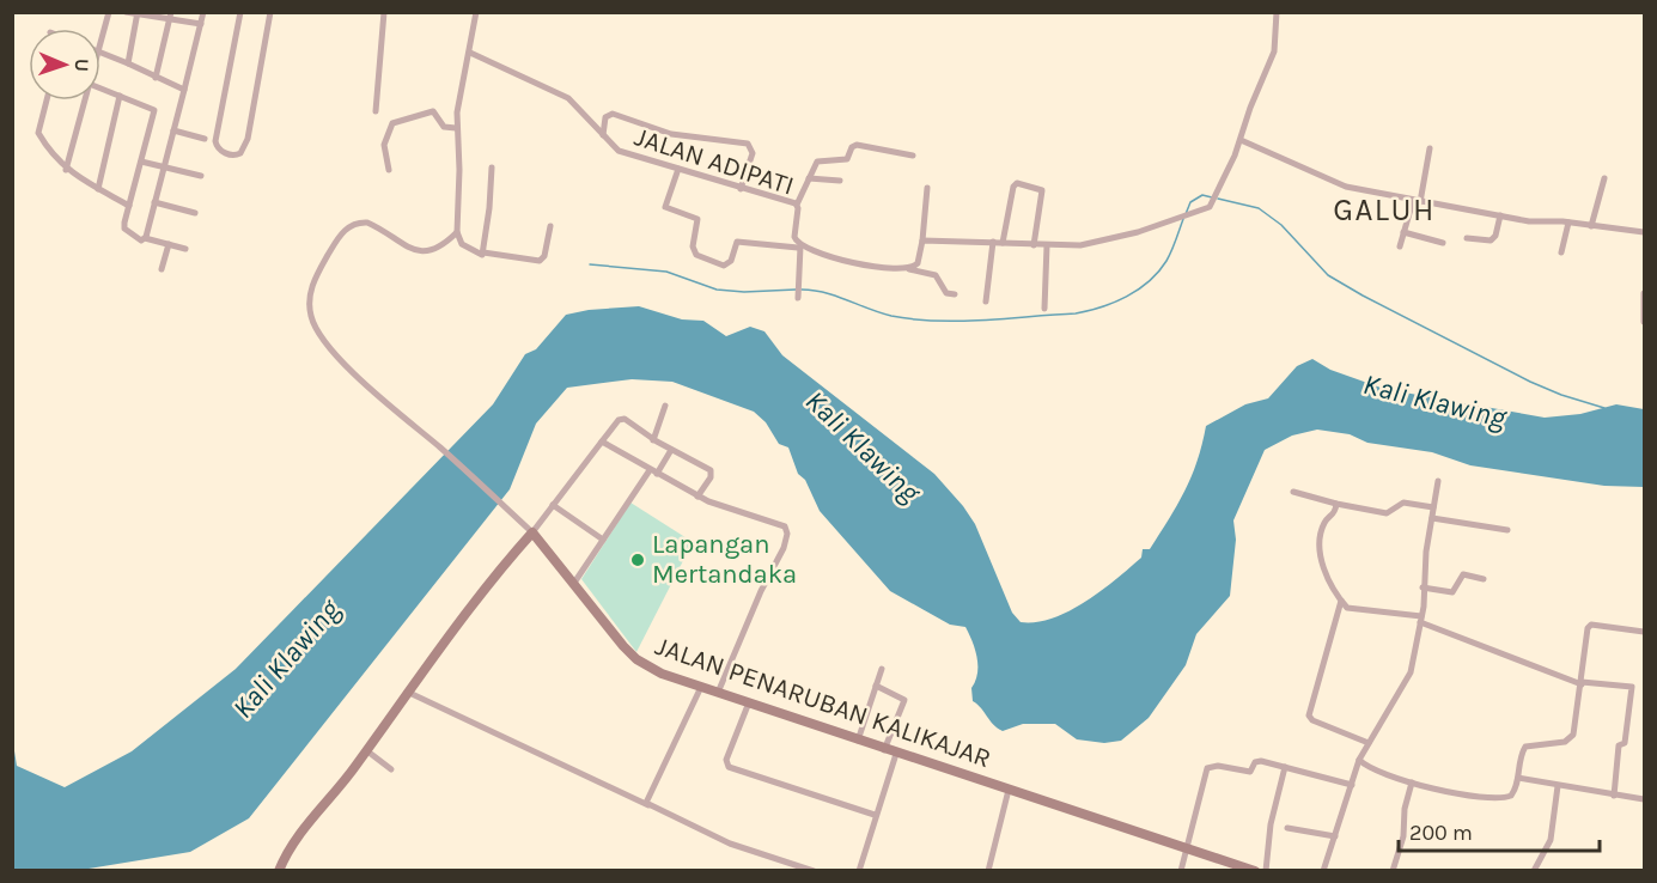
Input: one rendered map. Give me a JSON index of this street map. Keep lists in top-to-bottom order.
{
  "streets": {
    "street": ["JALAN ADIPATI", "JALAN PENARUBAN KALIKAJAR"]
  },
  "districts": ["GALUH"],
  "water": ["Kali Klawing"],
  "places": ["Lapangan Mertandaka"],
  "scale_bar": "200 m",
  "north": "right"
}
